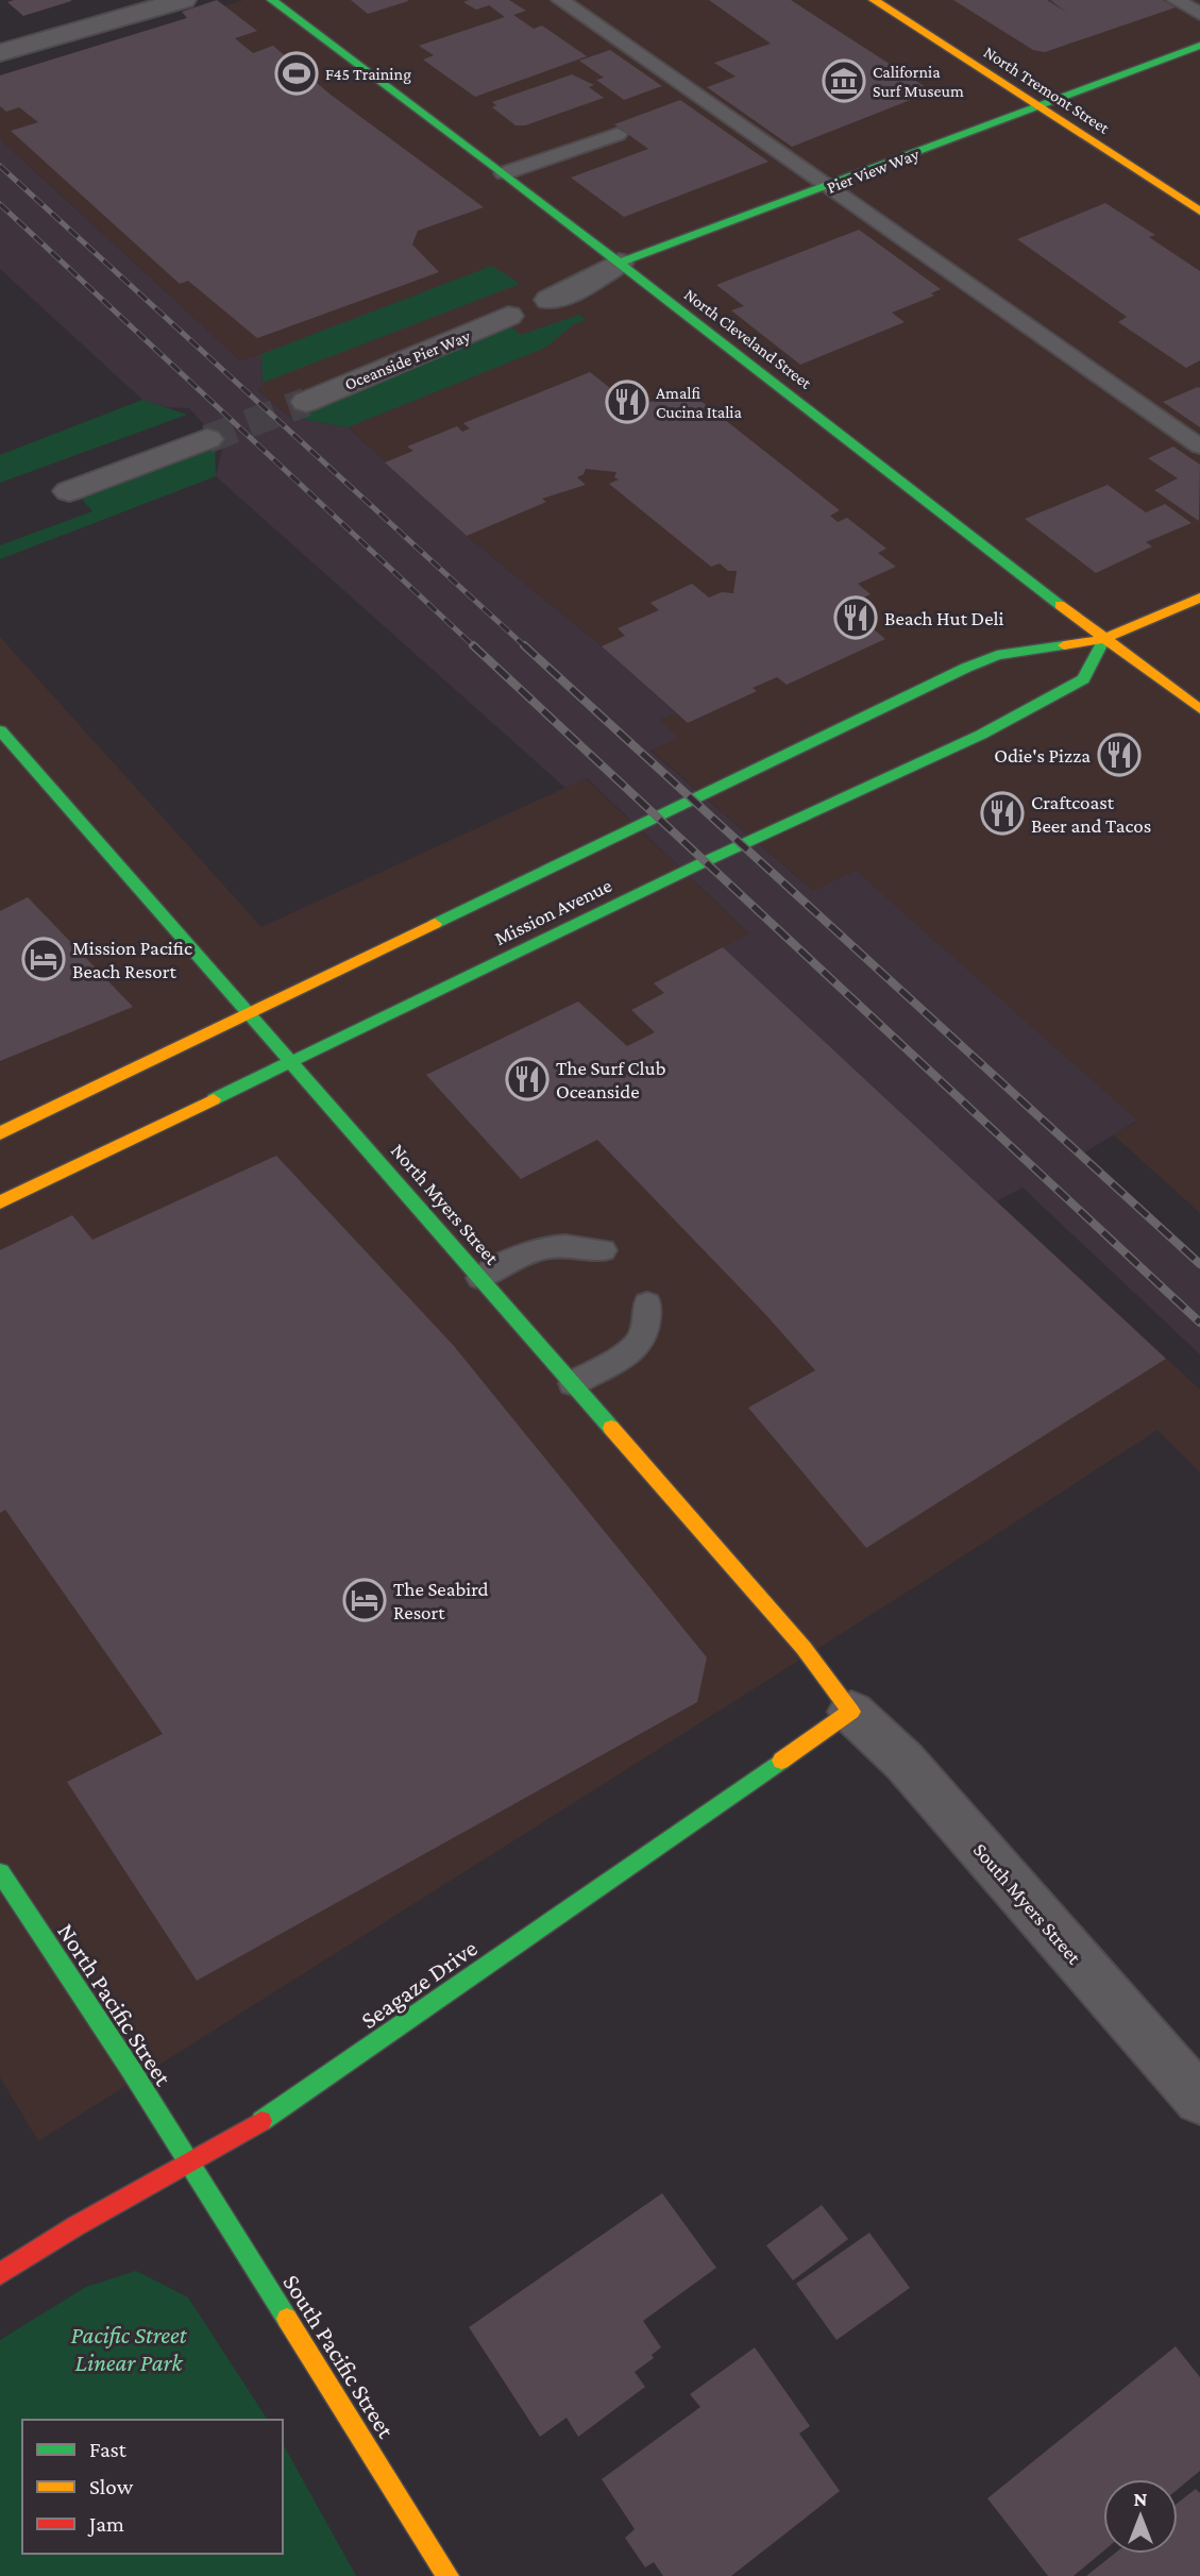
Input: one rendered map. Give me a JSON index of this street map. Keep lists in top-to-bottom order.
{
  "streets": {
    "street": [
      "North Tremont Street",
      "Pier View Way",
      "North Cleveland Street",
      "Oceanside Pier Way",
      "Mission Avenue",
      "North Myers Street",
      "South Myers Street",
      "Seagaze Drive",
      "North Pacific Street",
      "South Pacific Street"
    ]
  },
  "crossings": [
    ["North Tremont Street", "Pier View Way"],
    ["Pier View Way", "North Cleveland Street"],
    ["North Cleveland Street", "Mission Avenue"],
    ["Mission Avenue", "North Myers Street"],
    ["North Myers Street", "South Myers Street"],
    ["North Myers Street", "Seagaze Drive"],
    ["South Myers Street", "Seagaze Drive"],
    ["Seagaze Drive", "North Pacific Street"],
    ["Seagaze Drive", "South Pacific Street"],
    ["North Pacific Street", "South Pacific Street"]
  ],
  "parks": ["Pacific Street Linear Park"],
  "places": {
    "sports": ["F45 Training"],
    "museum": ["California Surf Museum"],
    "restaurant": [
      "Amalfi Cucina Italia",
      "Beach Hut Deli",
      "Odie's Pizza",
      "Craftcoast Beer and Tacos",
      "The Surf Club Oceanside"
    ],
    "hotel": ["Mission Pacific Beach Resort", "The Seabird Resort"]
  },
  "legend": ["Fast", "Slow", "Jam"],
  "north": "top"
}
